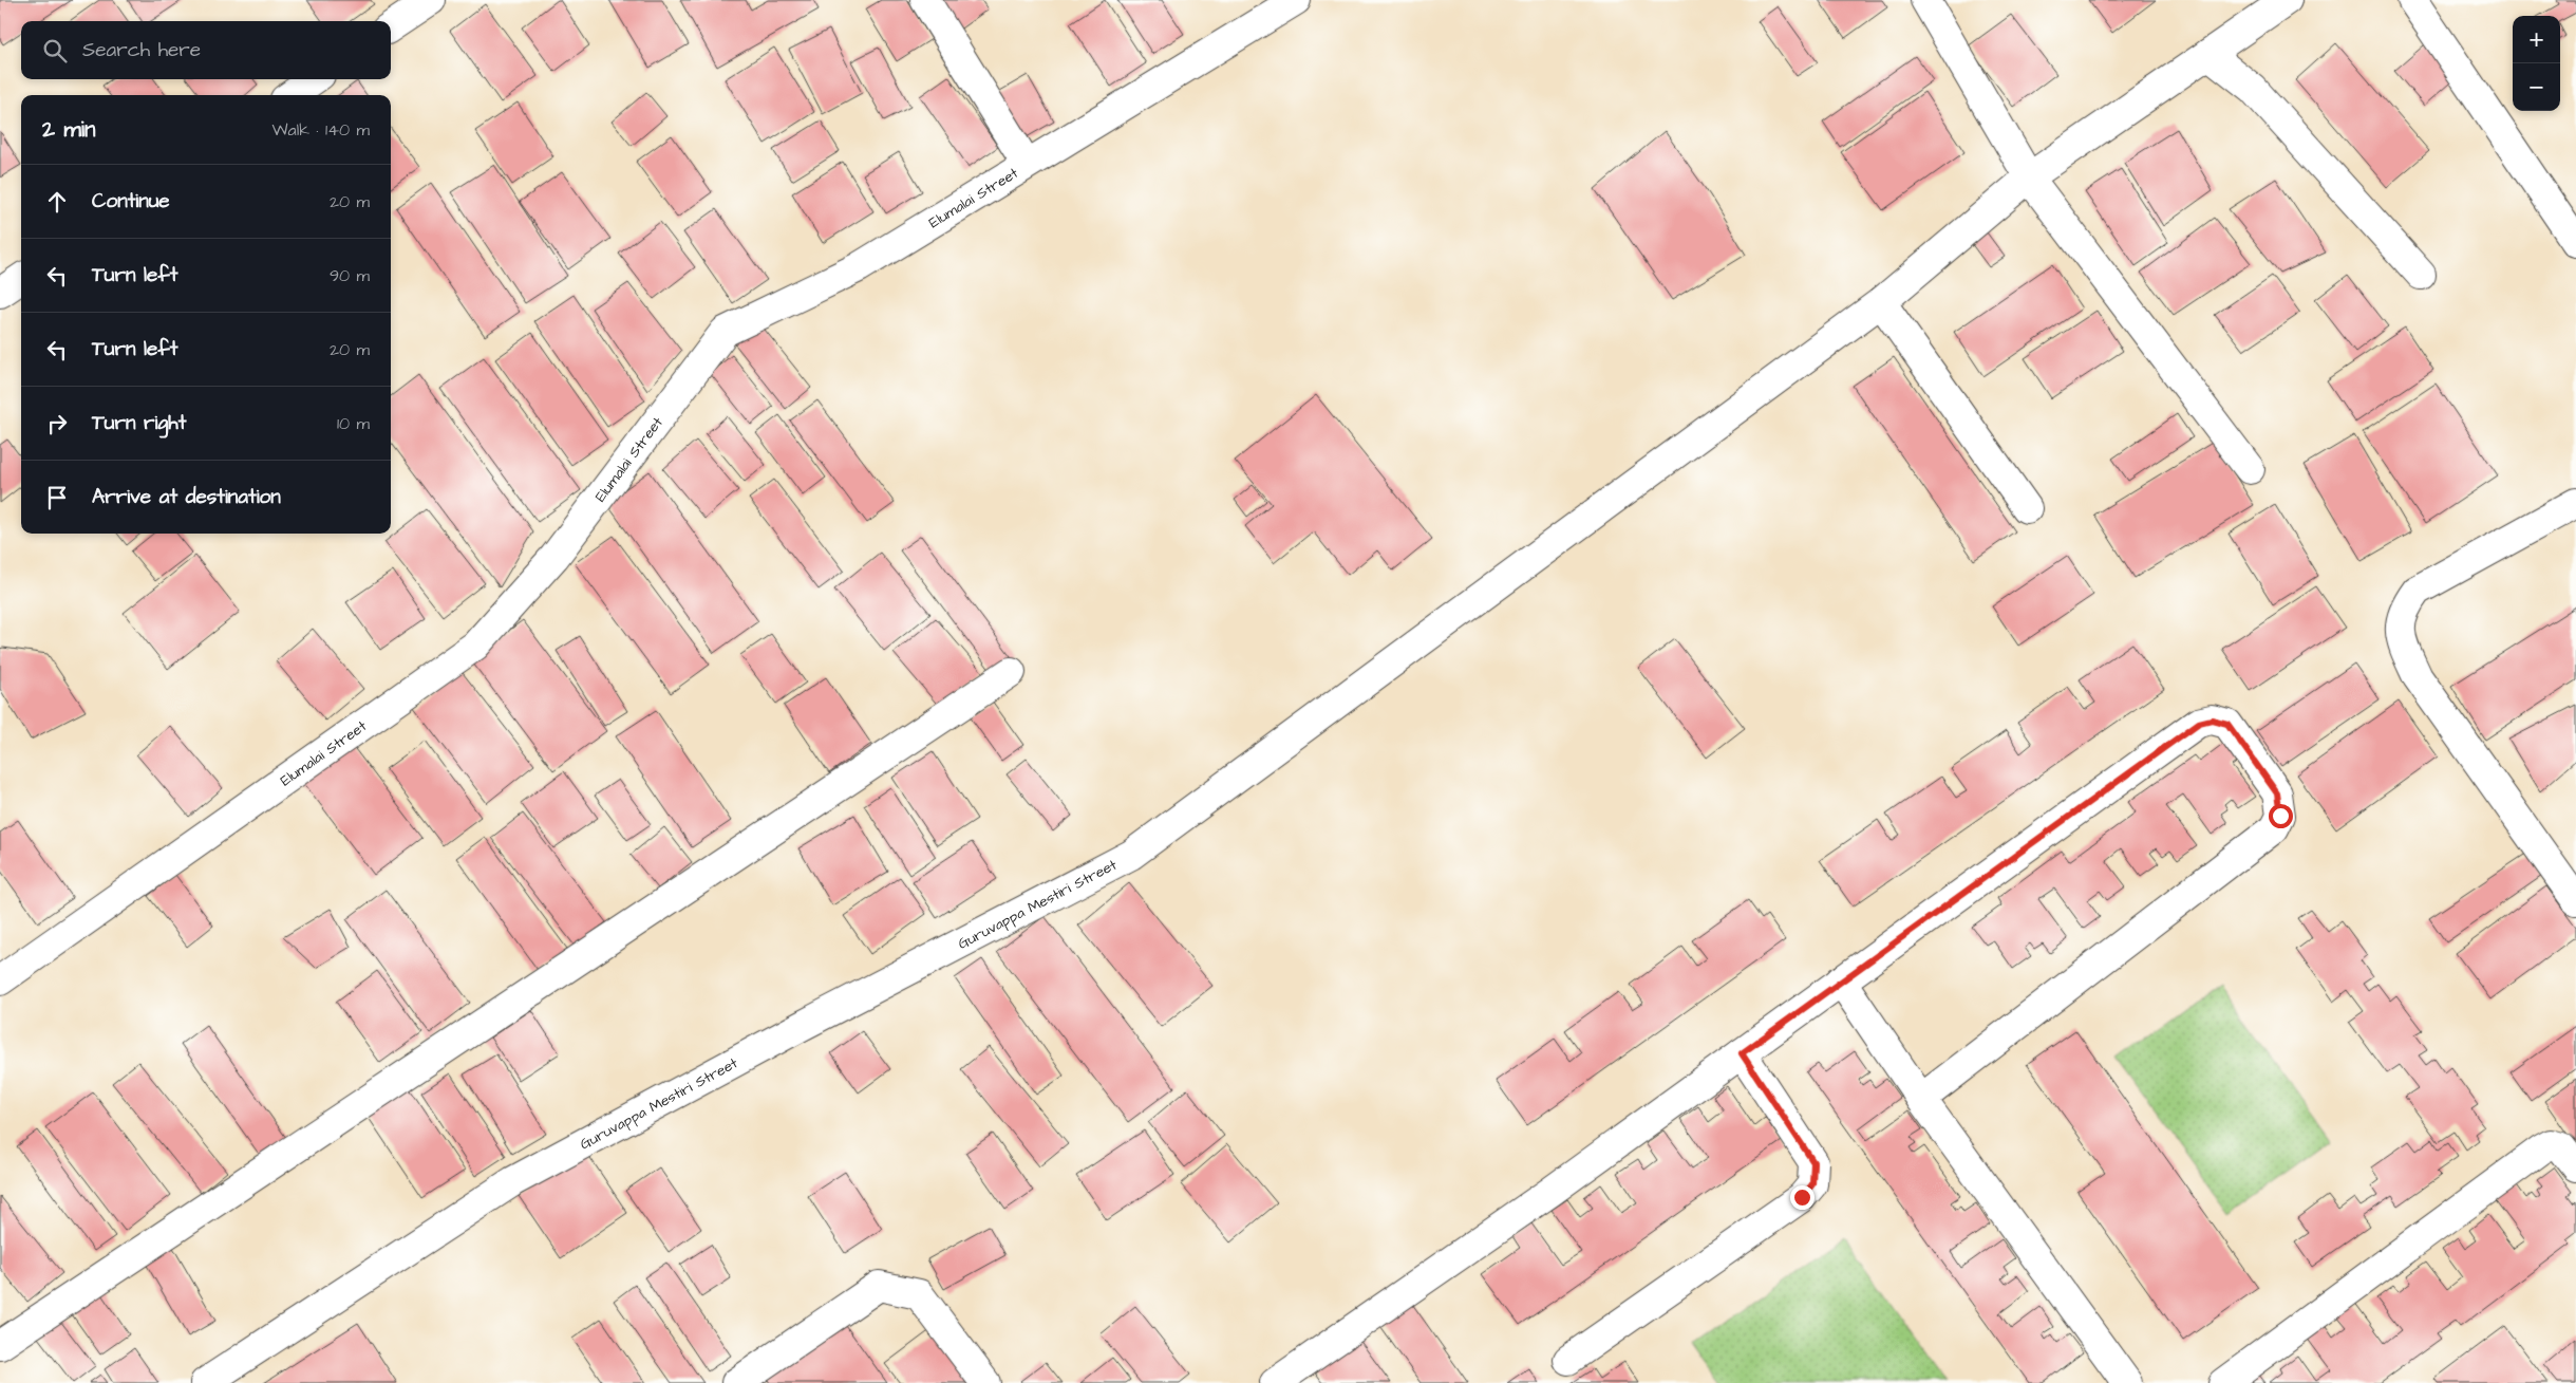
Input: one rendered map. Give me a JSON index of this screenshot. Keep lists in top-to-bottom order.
{
  "streets": {
    "street": ["Elumalai Street", "Guruvappa Mestiri Street"]
  },
  "page": {
    "map_buttons": ["+", "−"],
    "search": "Search here",
    "heading": ["2 min", "Walk · 140 m"],
    "list": [
      ["Continue", "20 m"],
      ["Turn left", "90 m"],
      ["Turn left", "20 m"],
      ["Turn right", "10 m"],
      "Arrive at destination"
    ]
  }
}
